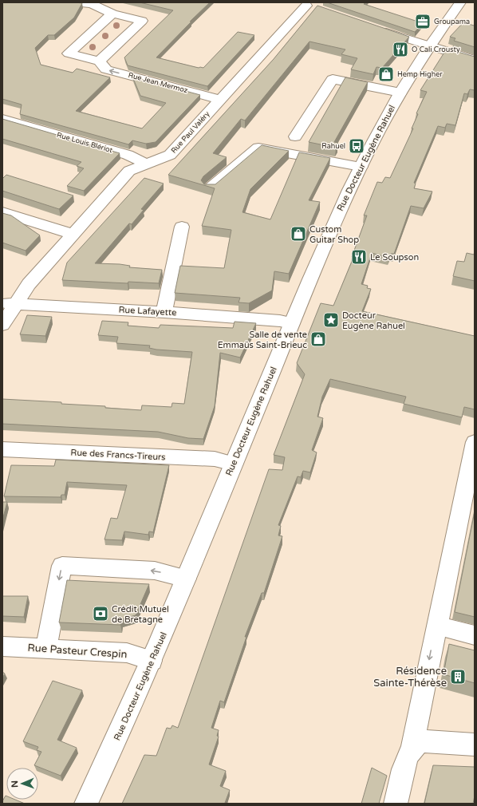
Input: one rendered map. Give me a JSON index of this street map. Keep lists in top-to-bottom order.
{
  "streets": {
    "street": [
      "Rue Jean Mermoz",
      "Rue Paul Valéry",
      "Rue Louis Blériot",
      "Rue Docteur Eugène Rahuel",
      "Rue Lafayette",
      "Rue des Francs-Tireurs",
      "Rue Pasteur Crespin"
    ]
  },
  "crossings": [
    ["Rue Jean Mermoz", "Rue Paul Valéry"],
    ["Rue Paul Valéry", "Rue Louis Blériot"],
    ["Rue Paul Valéry", "Rue Lafayette"],
    ["Rue Docteur Eugène Rahuel", "Rue Lafayette"],
    ["Rue Docteur Eugène Rahuel", "Rue des Francs-Tireurs"],
    ["Rue Docteur Eugène Rahuel", "Rue Pasteur Crespin"]
  ],
  "one_way": ["Rue Jean Mermoz"],
  "places": {
    "office": ["Groupama"],
    "restaurant": ["O Cali Crousty", "Le Soupson"],
    "shop": ["Hemp Higher", "Custom Guitar Shop", "Salle de vente Emmaüs Saint-Brieuc"],
    "bus stop": ["Rahuel"],
    "place": ["Docteur Eugène Rahuel"],
    "bank": ["Crédit Mutuel de Bretagne"],
    "building": ["Résidence Sainte-Thérèse"]
  },
  "north": "left"
}
